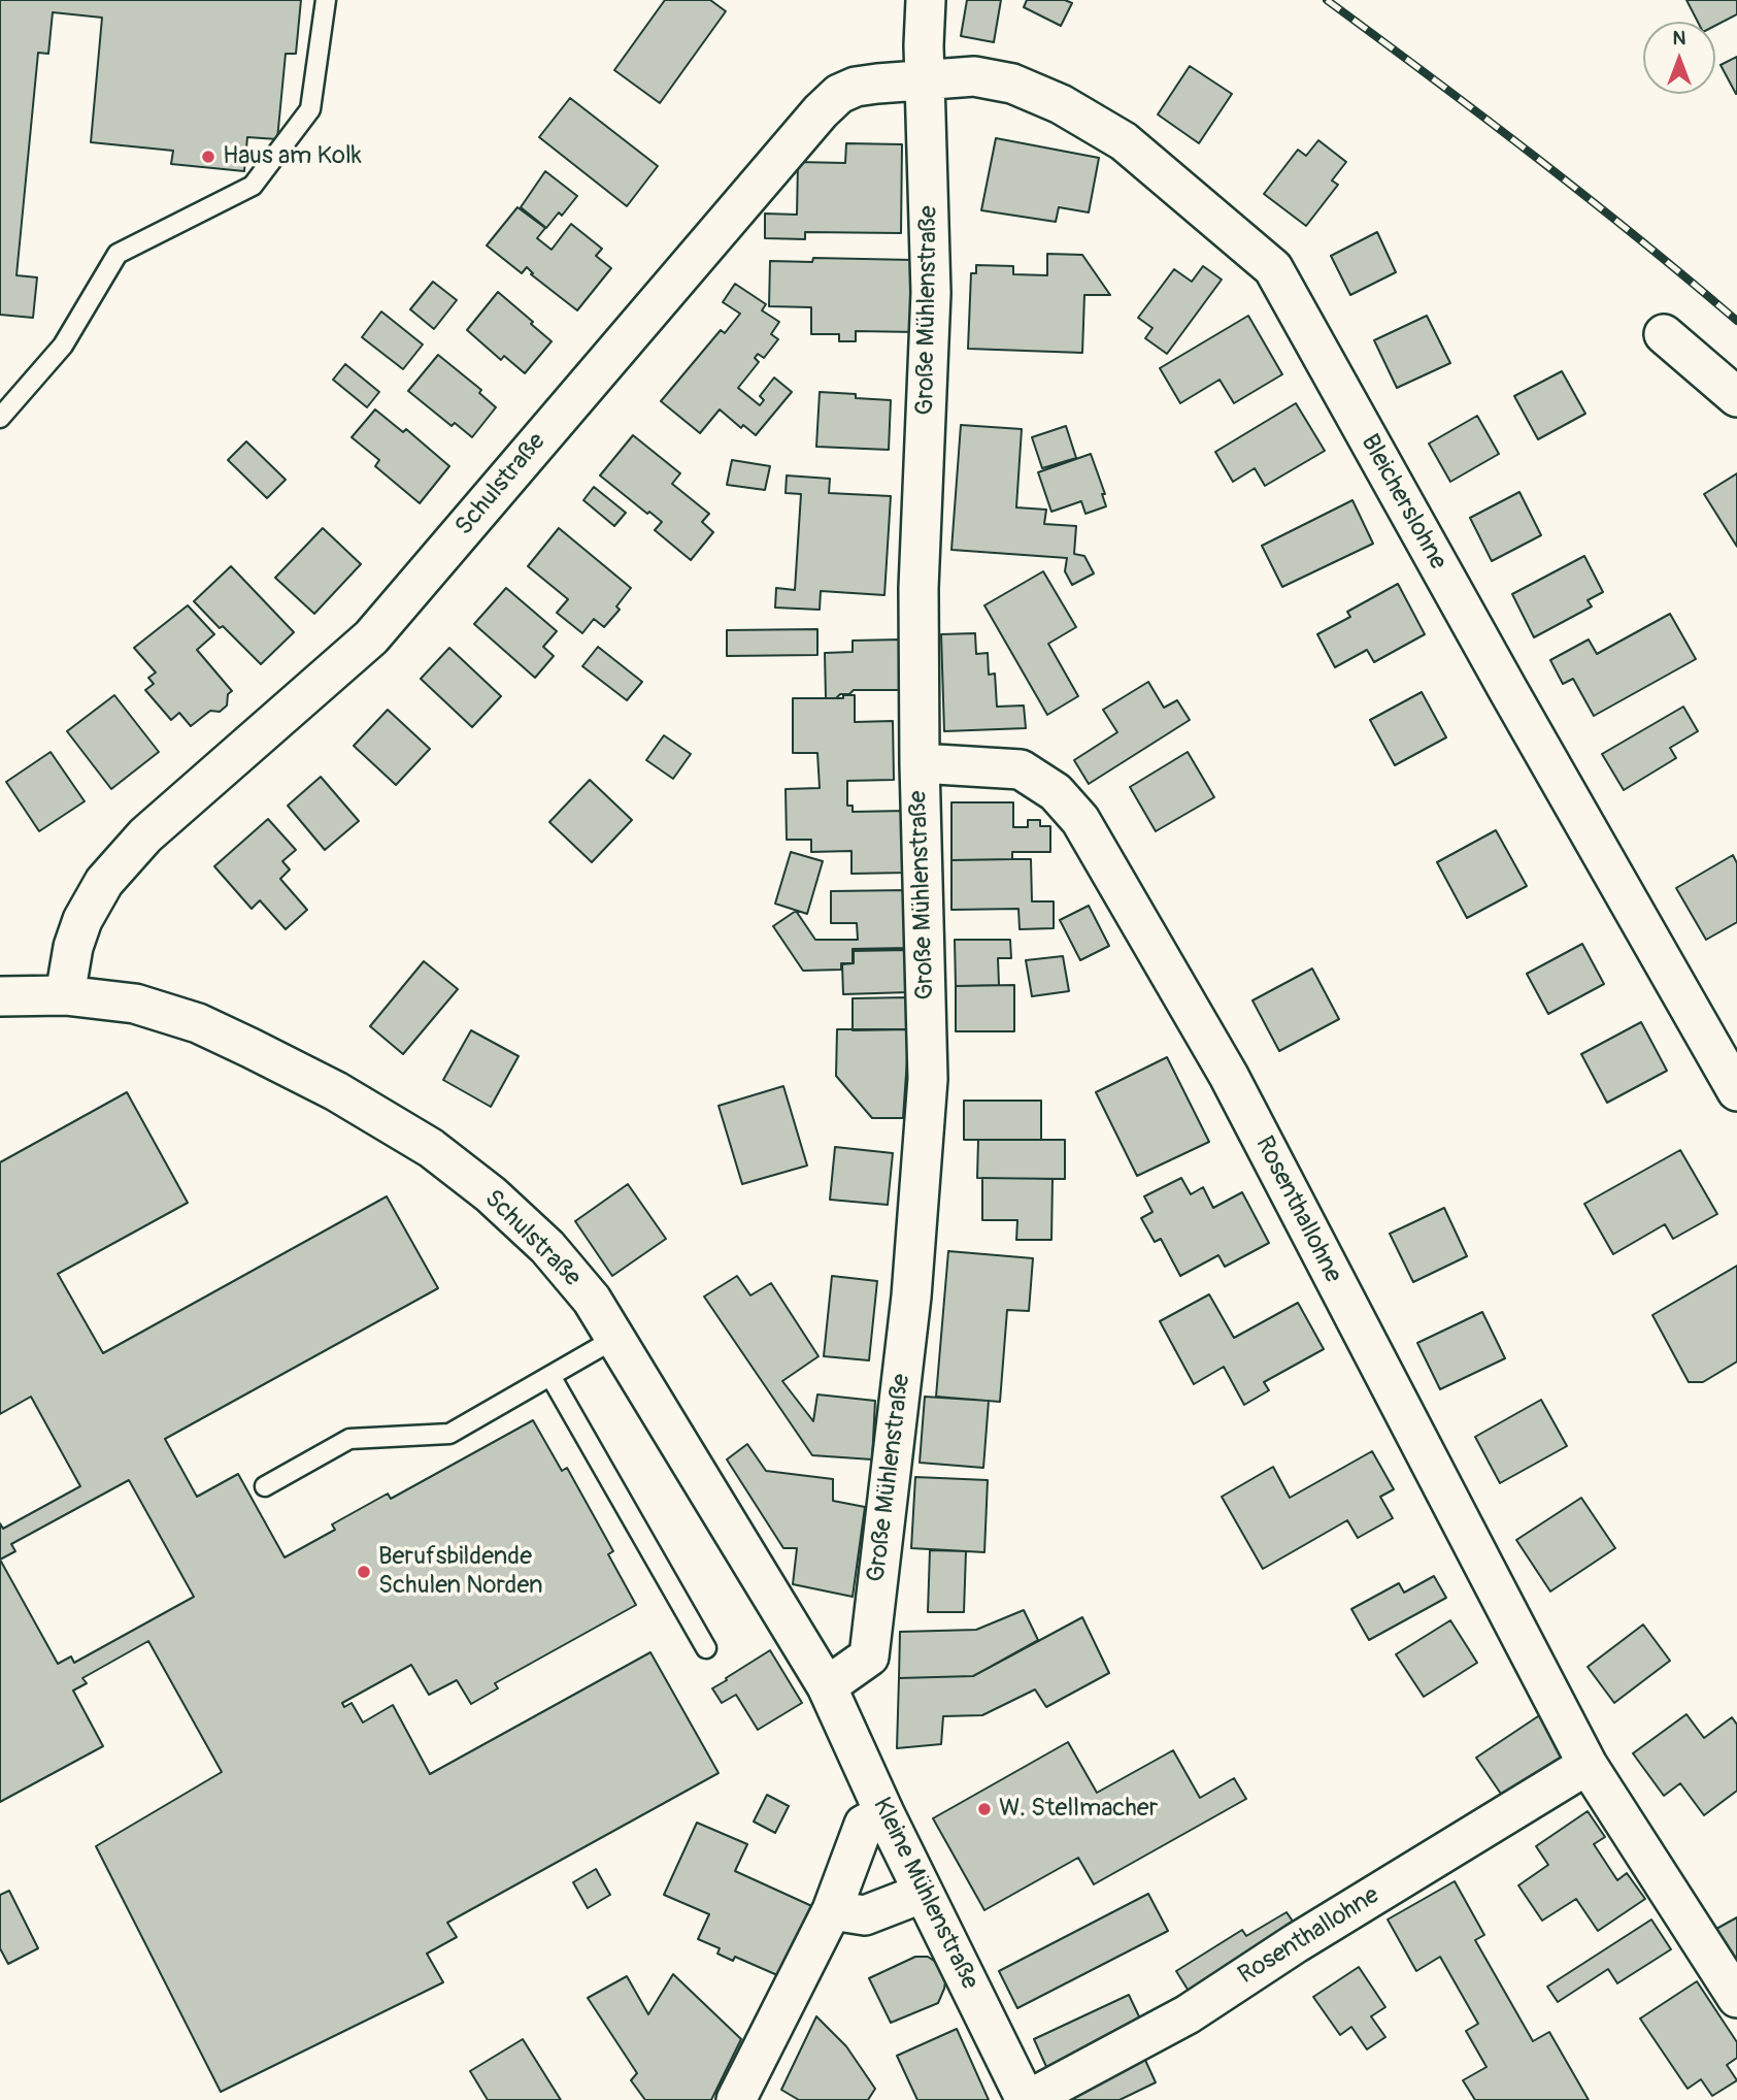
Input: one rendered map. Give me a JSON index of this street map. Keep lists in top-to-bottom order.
{
  "streets": {
    "street": [
      "Große Mühlenstraße",
      "Schulstraße",
      "Bleicherslohne",
      "Rosenthallohne",
      "Kleine Mühlenstraße"
    ]
  },
  "crossings": [
    ["Große Mühlenstraße", "Schulstraße"],
    ["Große Mühlenstraße", "Bleicherslohne"],
    ["Große Mühlenstraße", "Rosenthallohne"],
    ["Große Mühlenstraße", "Kleine Mühlenstraße"],
    ["Schulstraße", "Bleicherslohne"],
    ["Schulstraße", "Kleine Mühlenstraße"],
    ["Rosenthallohne", "Kleine Mühlenstraße"]
  ],
  "places": ["Haus am Kolk", "Berufsbildende Schulen Norden", "W. Stellmacher"],
  "north": "top"
}
